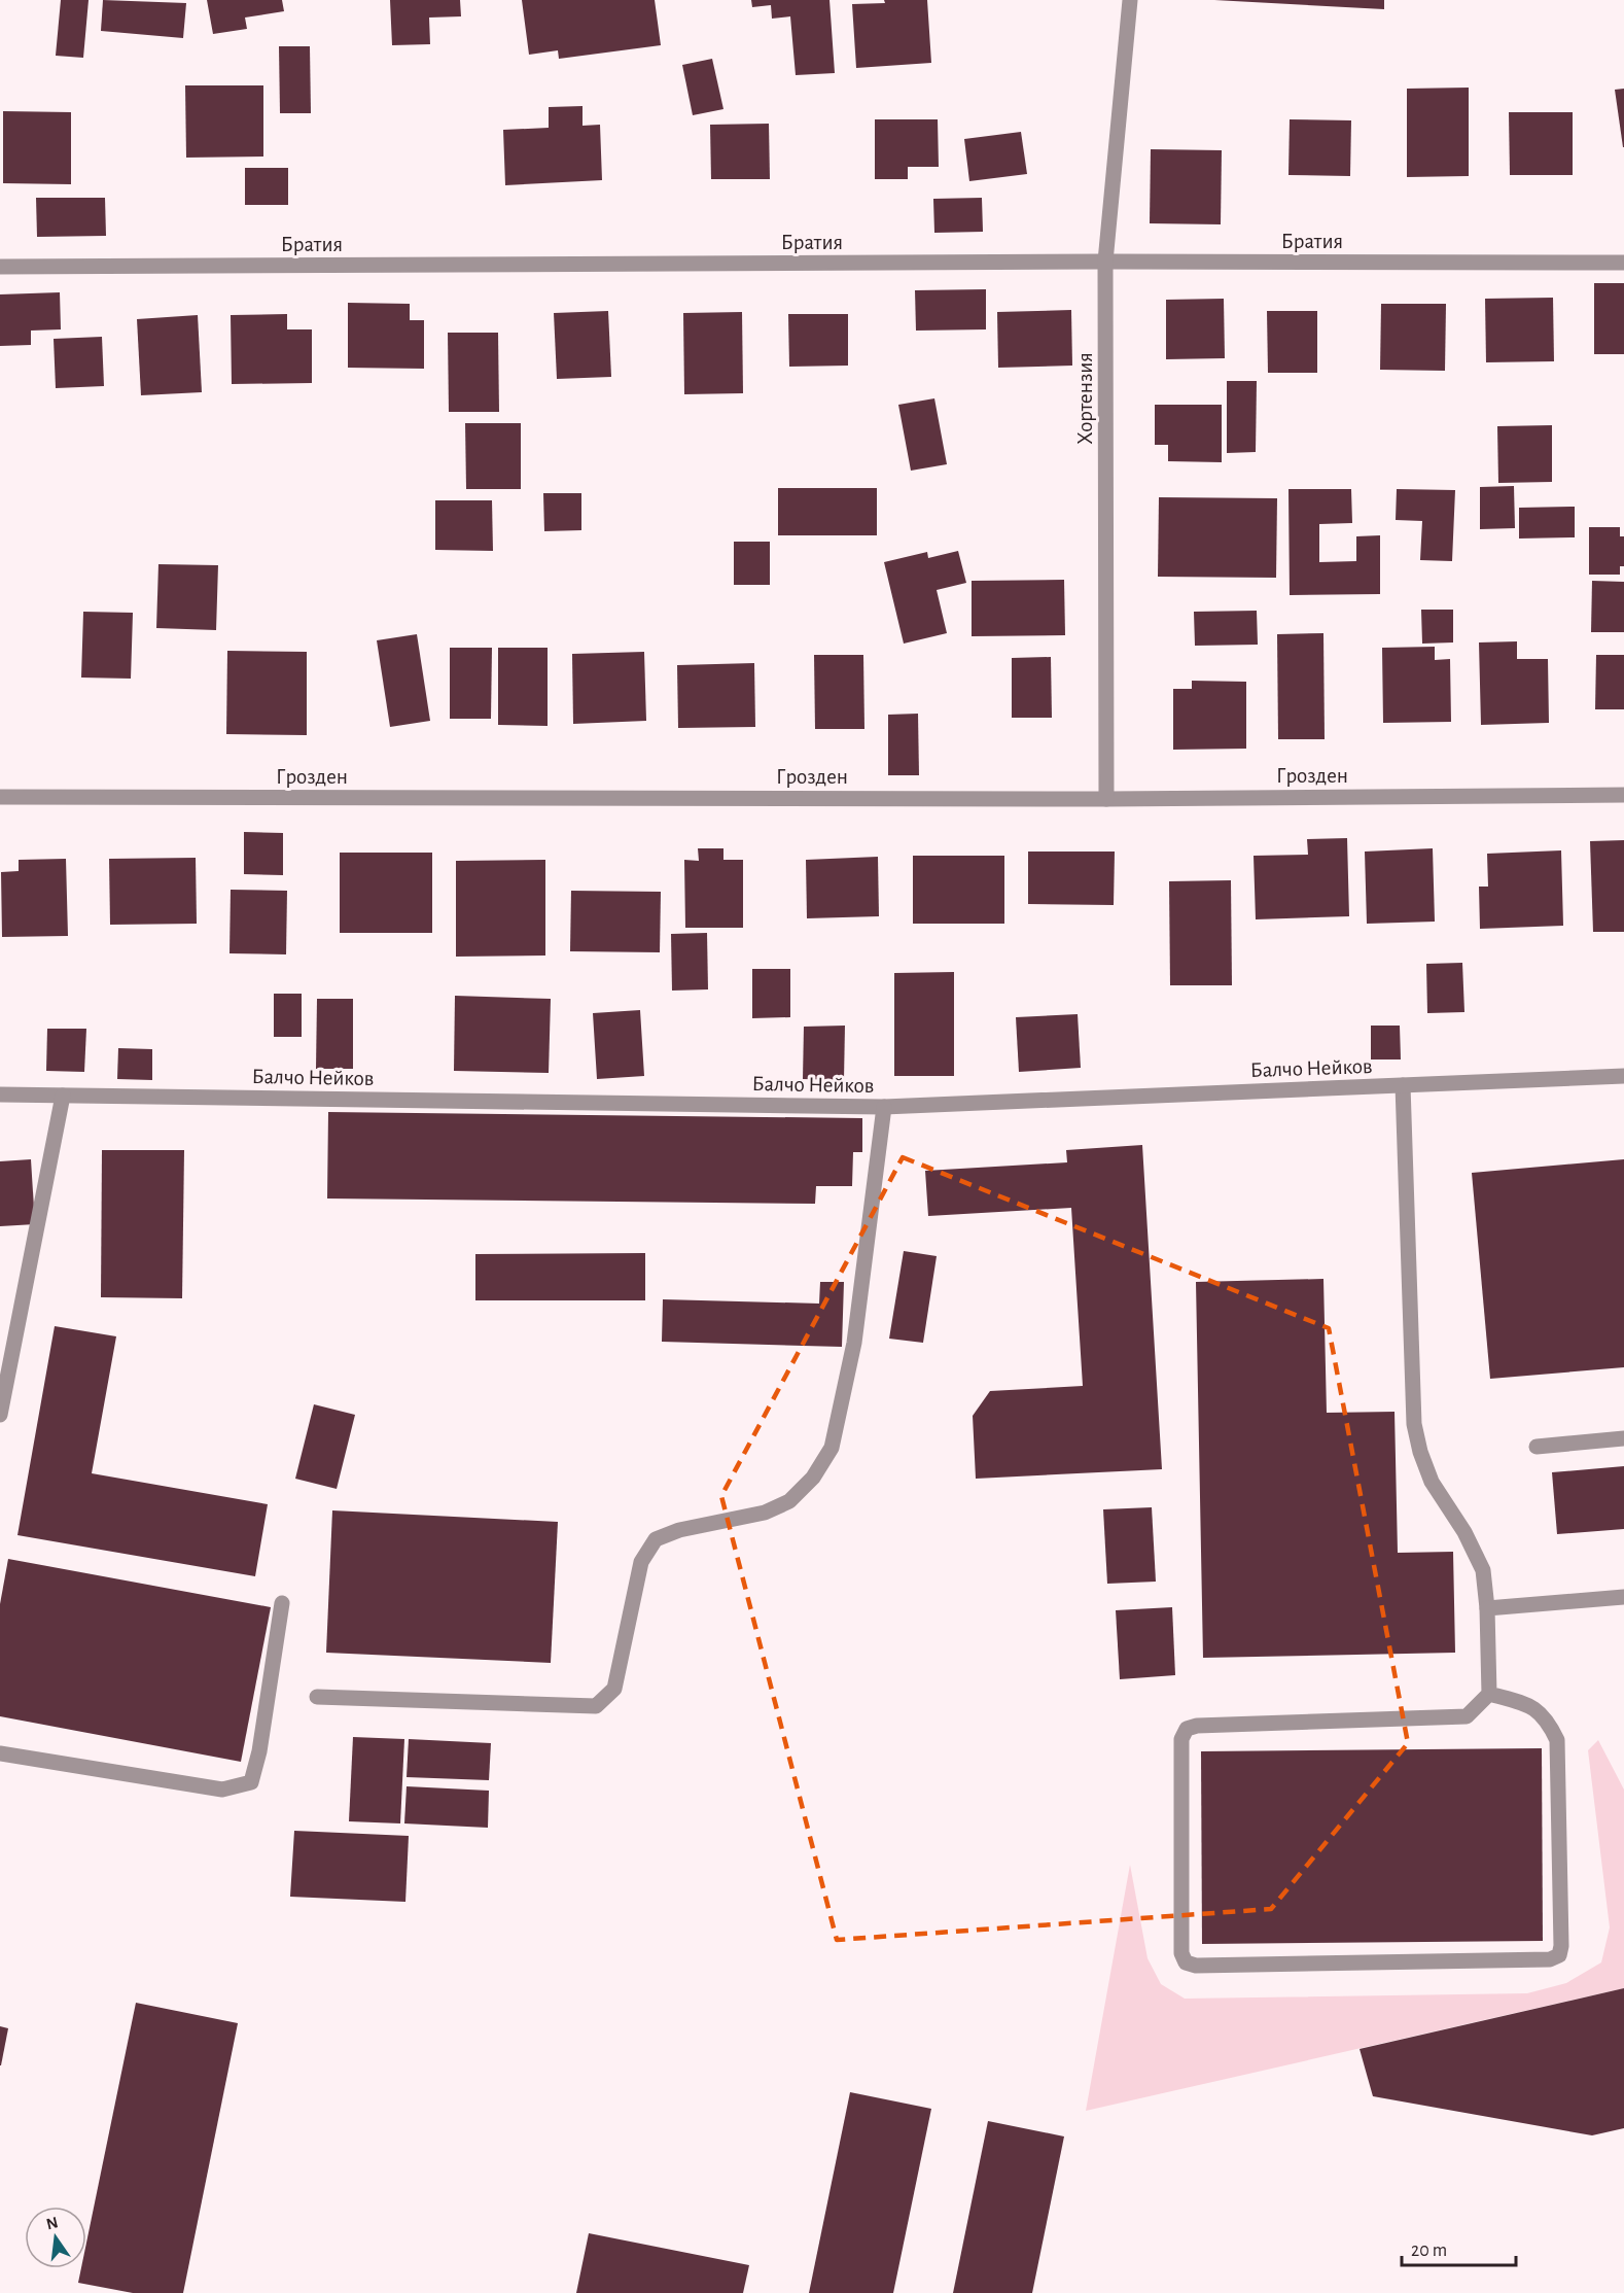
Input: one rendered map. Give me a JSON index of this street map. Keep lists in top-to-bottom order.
{
  "streets": {
    "street": [
      "Братия",
      "Хортензия",
      "Грозден",
      "Балчо Нейков"
    ]
  },
  "crossings": [
    ["Братия", "Хортензия"],
    ["Хортензия", "Грозден"]
  ],
  "scale_bar": "20 m",
  "north": "top"
}
